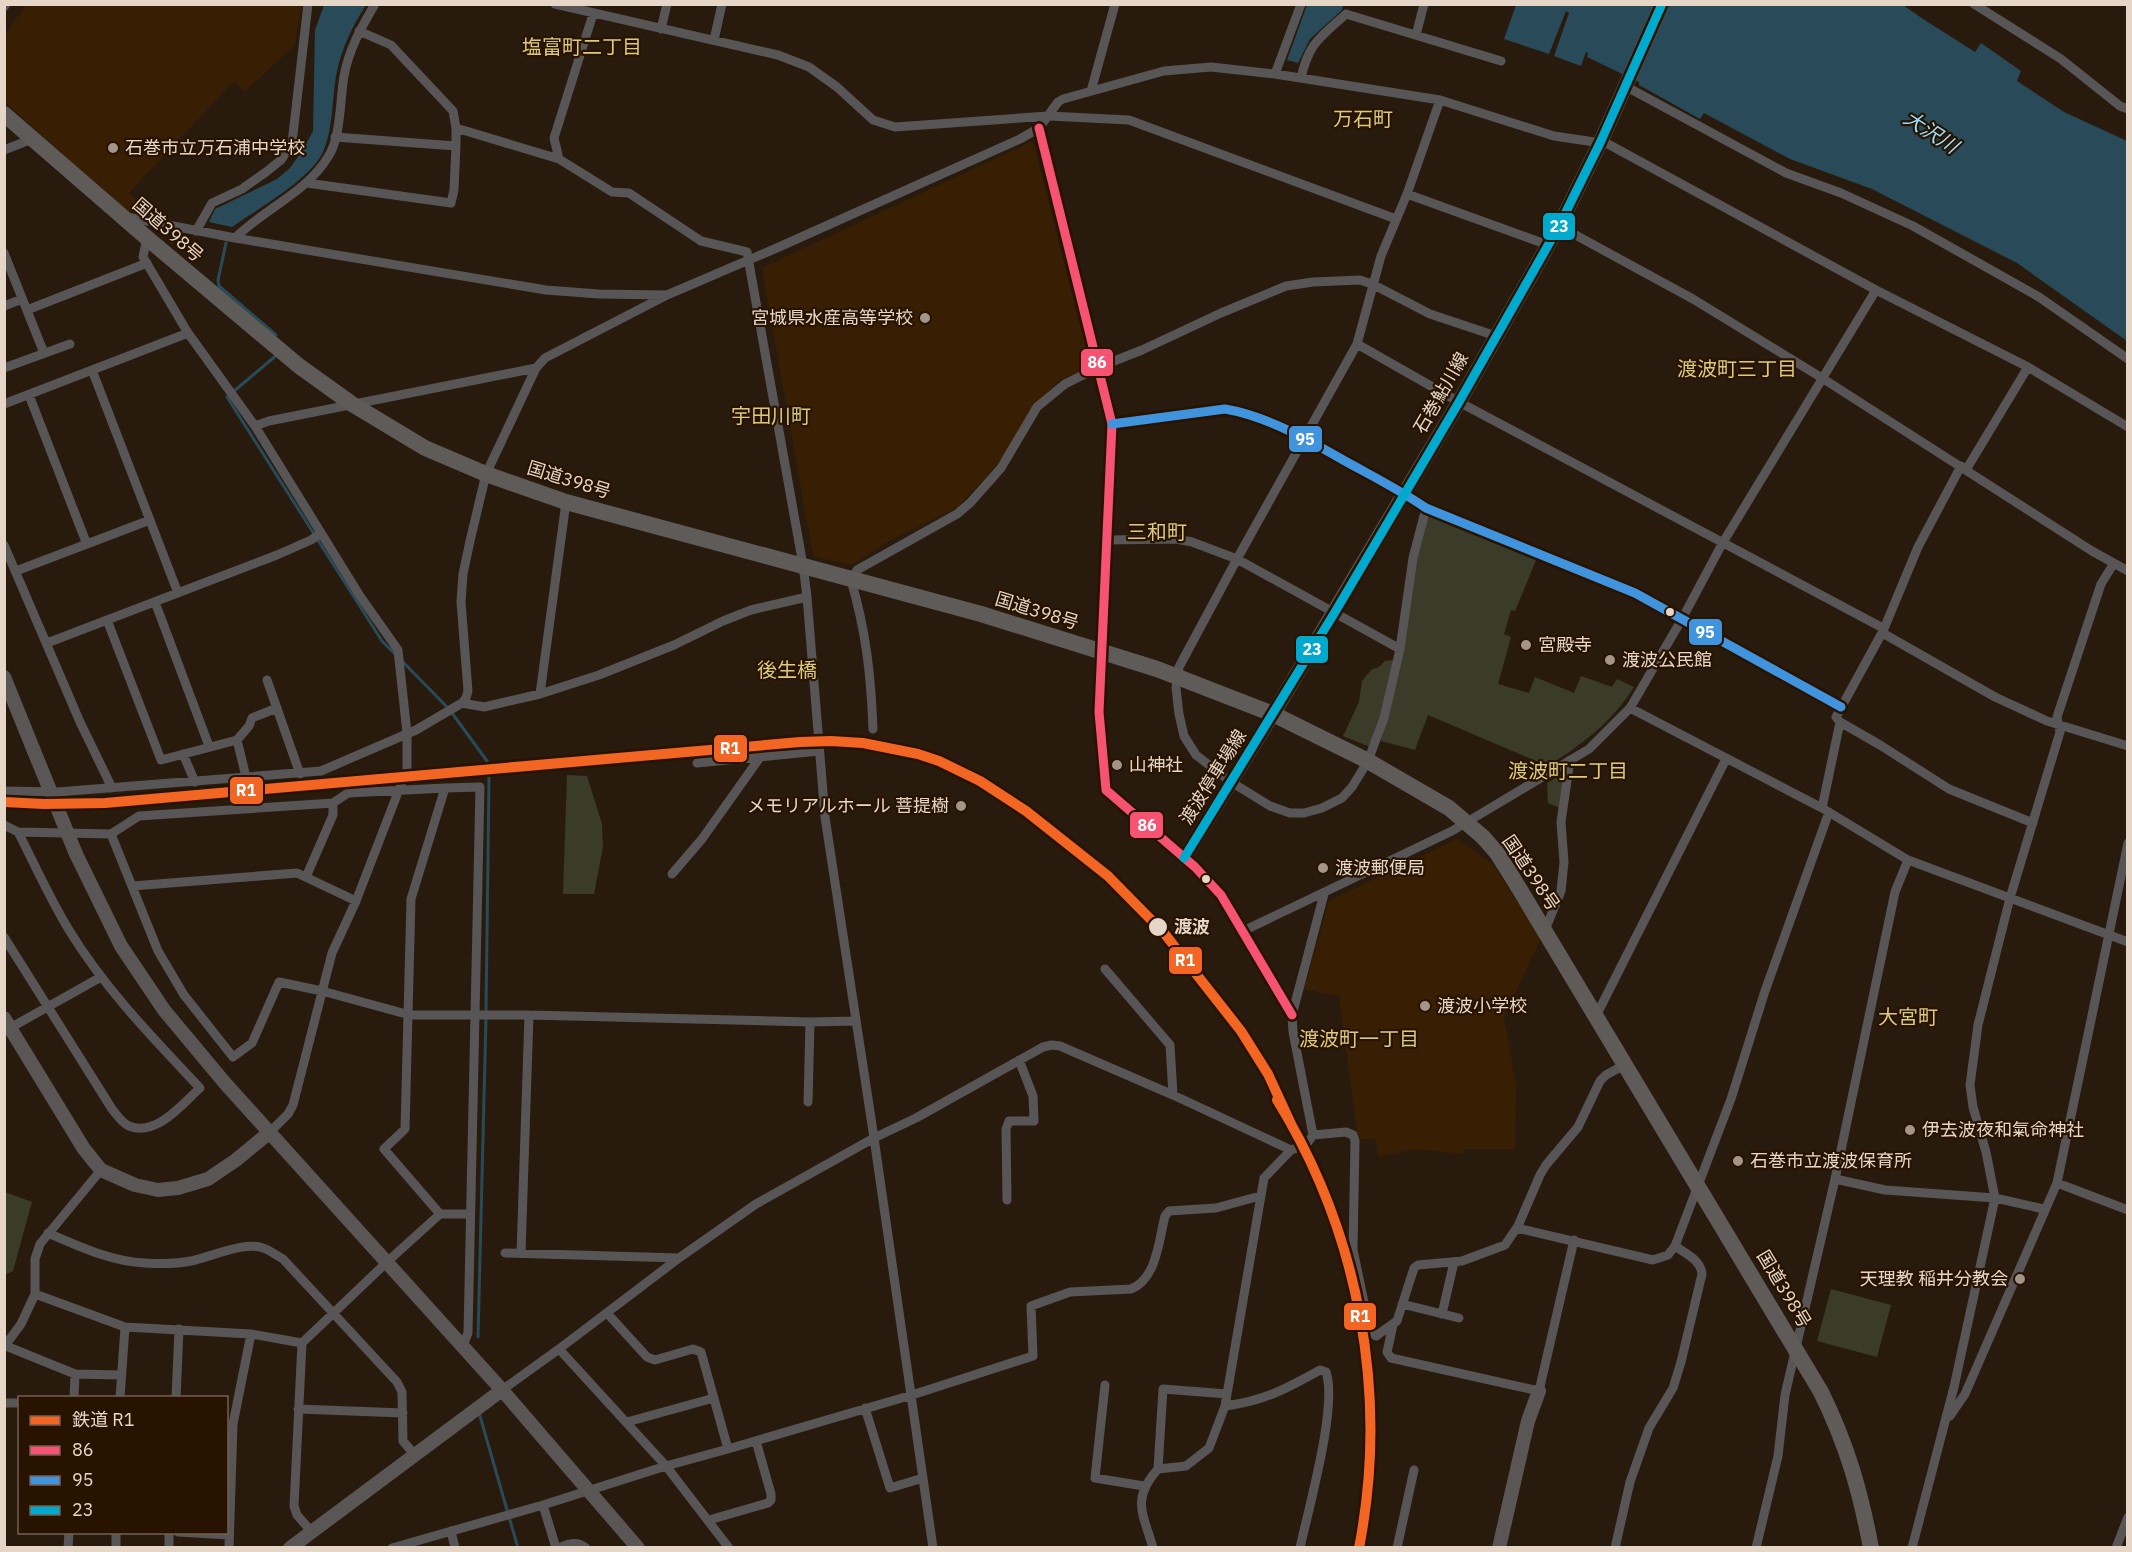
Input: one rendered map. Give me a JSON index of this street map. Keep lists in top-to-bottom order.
{
  "streets": {
    "highway": ["国道398号"],
    "main road": ["石巻鮎川線"],
    "street": ["渡波停車場線"]
  },
  "crossings": [
    ["国道398号", "石巻鮎川線"],
    ["国道398号", "渡波停車場線"],
    ["石巻鮎川線", "渡波停車場線"]
  ],
  "districts": [
    "塩富町二丁目",
    "万石町",
    "渡波町三丁目",
    "宇田川町",
    "三和町",
    "後生橋",
    "渡波町二丁目",
    "大宮町",
    "渡波町一丁目"
  ],
  "water": ["大沢川"],
  "places": [
    "石巻市立万石浦中学校",
    "宮城県水産高等学校",
    "宮殿寺",
    "渡波公民館",
    "山神社",
    "メモリアルホール 菩提樹",
    "渡波郵便局",
    "渡波",
    "渡波小学校",
    "伊去波夜和氣命神社",
    "石巻市立渡波保育所",
    "天理教 稲井分教会"
  ],
  "lines": [
    "transit line 23",
    "transit line 86",
    "transit line 95",
    "rail line R1"
  ],
  "legend": [
    "鉄道 R1",
    "86",
    "95",
    "23"
  ]
}
